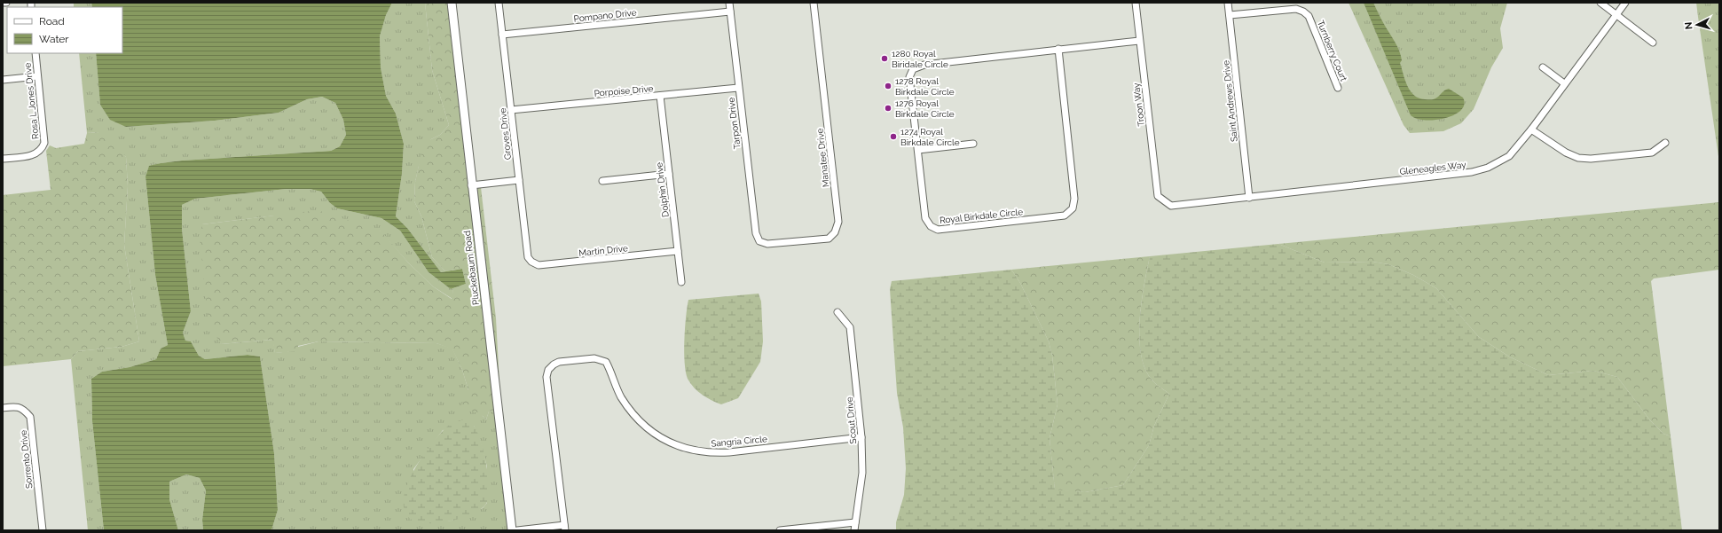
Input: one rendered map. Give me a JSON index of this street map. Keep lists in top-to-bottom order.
{
  "streets": {
    "street": [
      "Pompano Drive",
      "Turnberry Court",
      "Porpoise Drive",
      "Rosa L Jones Drive",
      "Saint Andrews Drive",
      "Troon Way",
      "Tarpon Drive",
      "Groves Drive",
      "Manatee Drive",
      "Gleneagles Way",
      "Dolphin Drive",
      "Royal Birkdale Circle",
      "Martin Drive",
      "Pluckebaum Road",
      "Scout Drive",
      "Sangria Circle",
      "Sorrento Drive"
    ]
  },
  "crossings": [
    ["Pompano Drive", "Tarpon Drive"],
    ["Pompano Drive", "Groves Drive"],
    ["Turnberry Court", "Saint Andrews Drive"],
    ["Porpoise Drive", "Tarpon Drive"],
    ["Porpoise Drive", "Groves Drive"],
    ["Porpoise Drive", "Dolphin Drive"],
    ["Saint Andrews Drive", "Gleneagles Way"],
    ["Troon Way", "Gleneagles Way"],
    ["Troon Way", "Royal Birkdale Circle"],
    ["Tarpon Drive", "Manatee Drive"],
    ["Groves Drive", "Martin Drive"],
    ["Dolphin Drive", "Martin Drive"],
    ["Scout Drive", "Sangria Circle"]
  ],
  "places": [
    "1280 Royal Biridale Circle",
    "1278 Royal Birkdale Circle",
    "1276 Royal Birkdale Circle",
    "1274 Royal Birkdale Circle"
  ],
  "legend": ["Road", "Water"],
  "north": "left"
}
